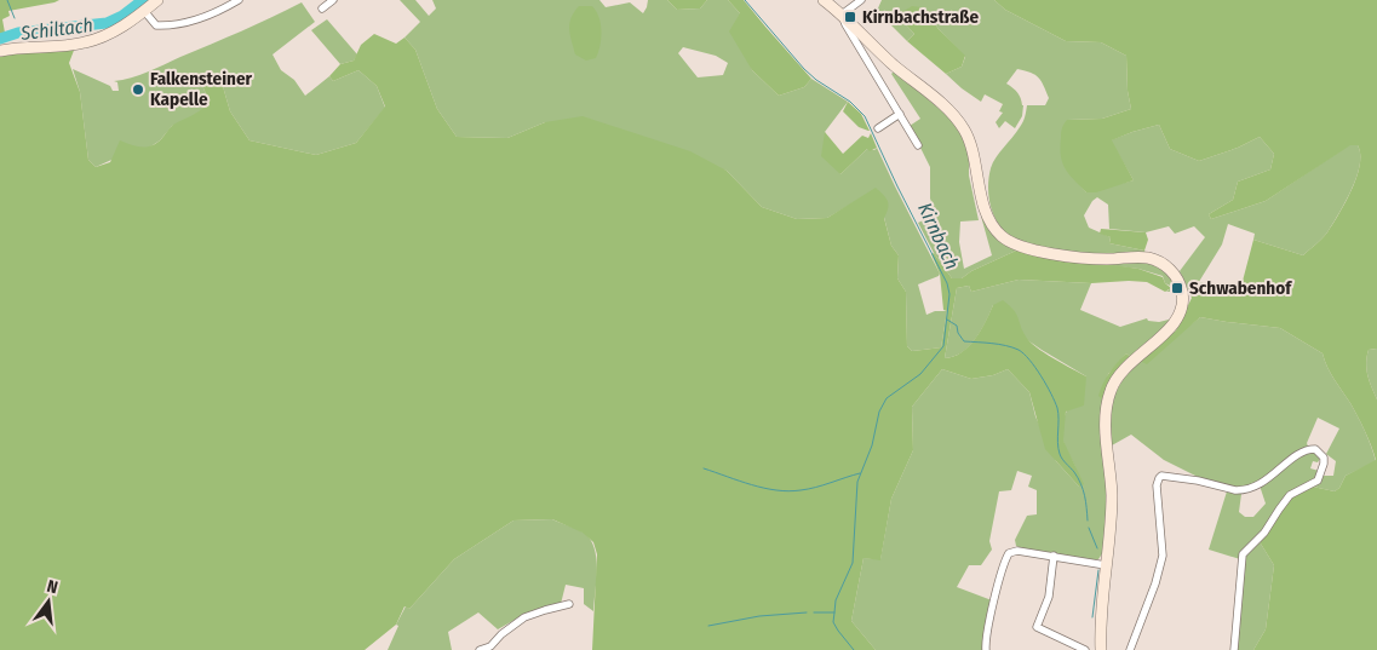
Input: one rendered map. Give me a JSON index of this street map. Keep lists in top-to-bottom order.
{
  "water": ["Schiltach", "Kirnbach"],
  "places": {
    "transit": ["Kirnbachstraße", "Schwabenhof"],
    "other": ["Falkensteiner Kapelle"]
  },
  "north": "top"
}
